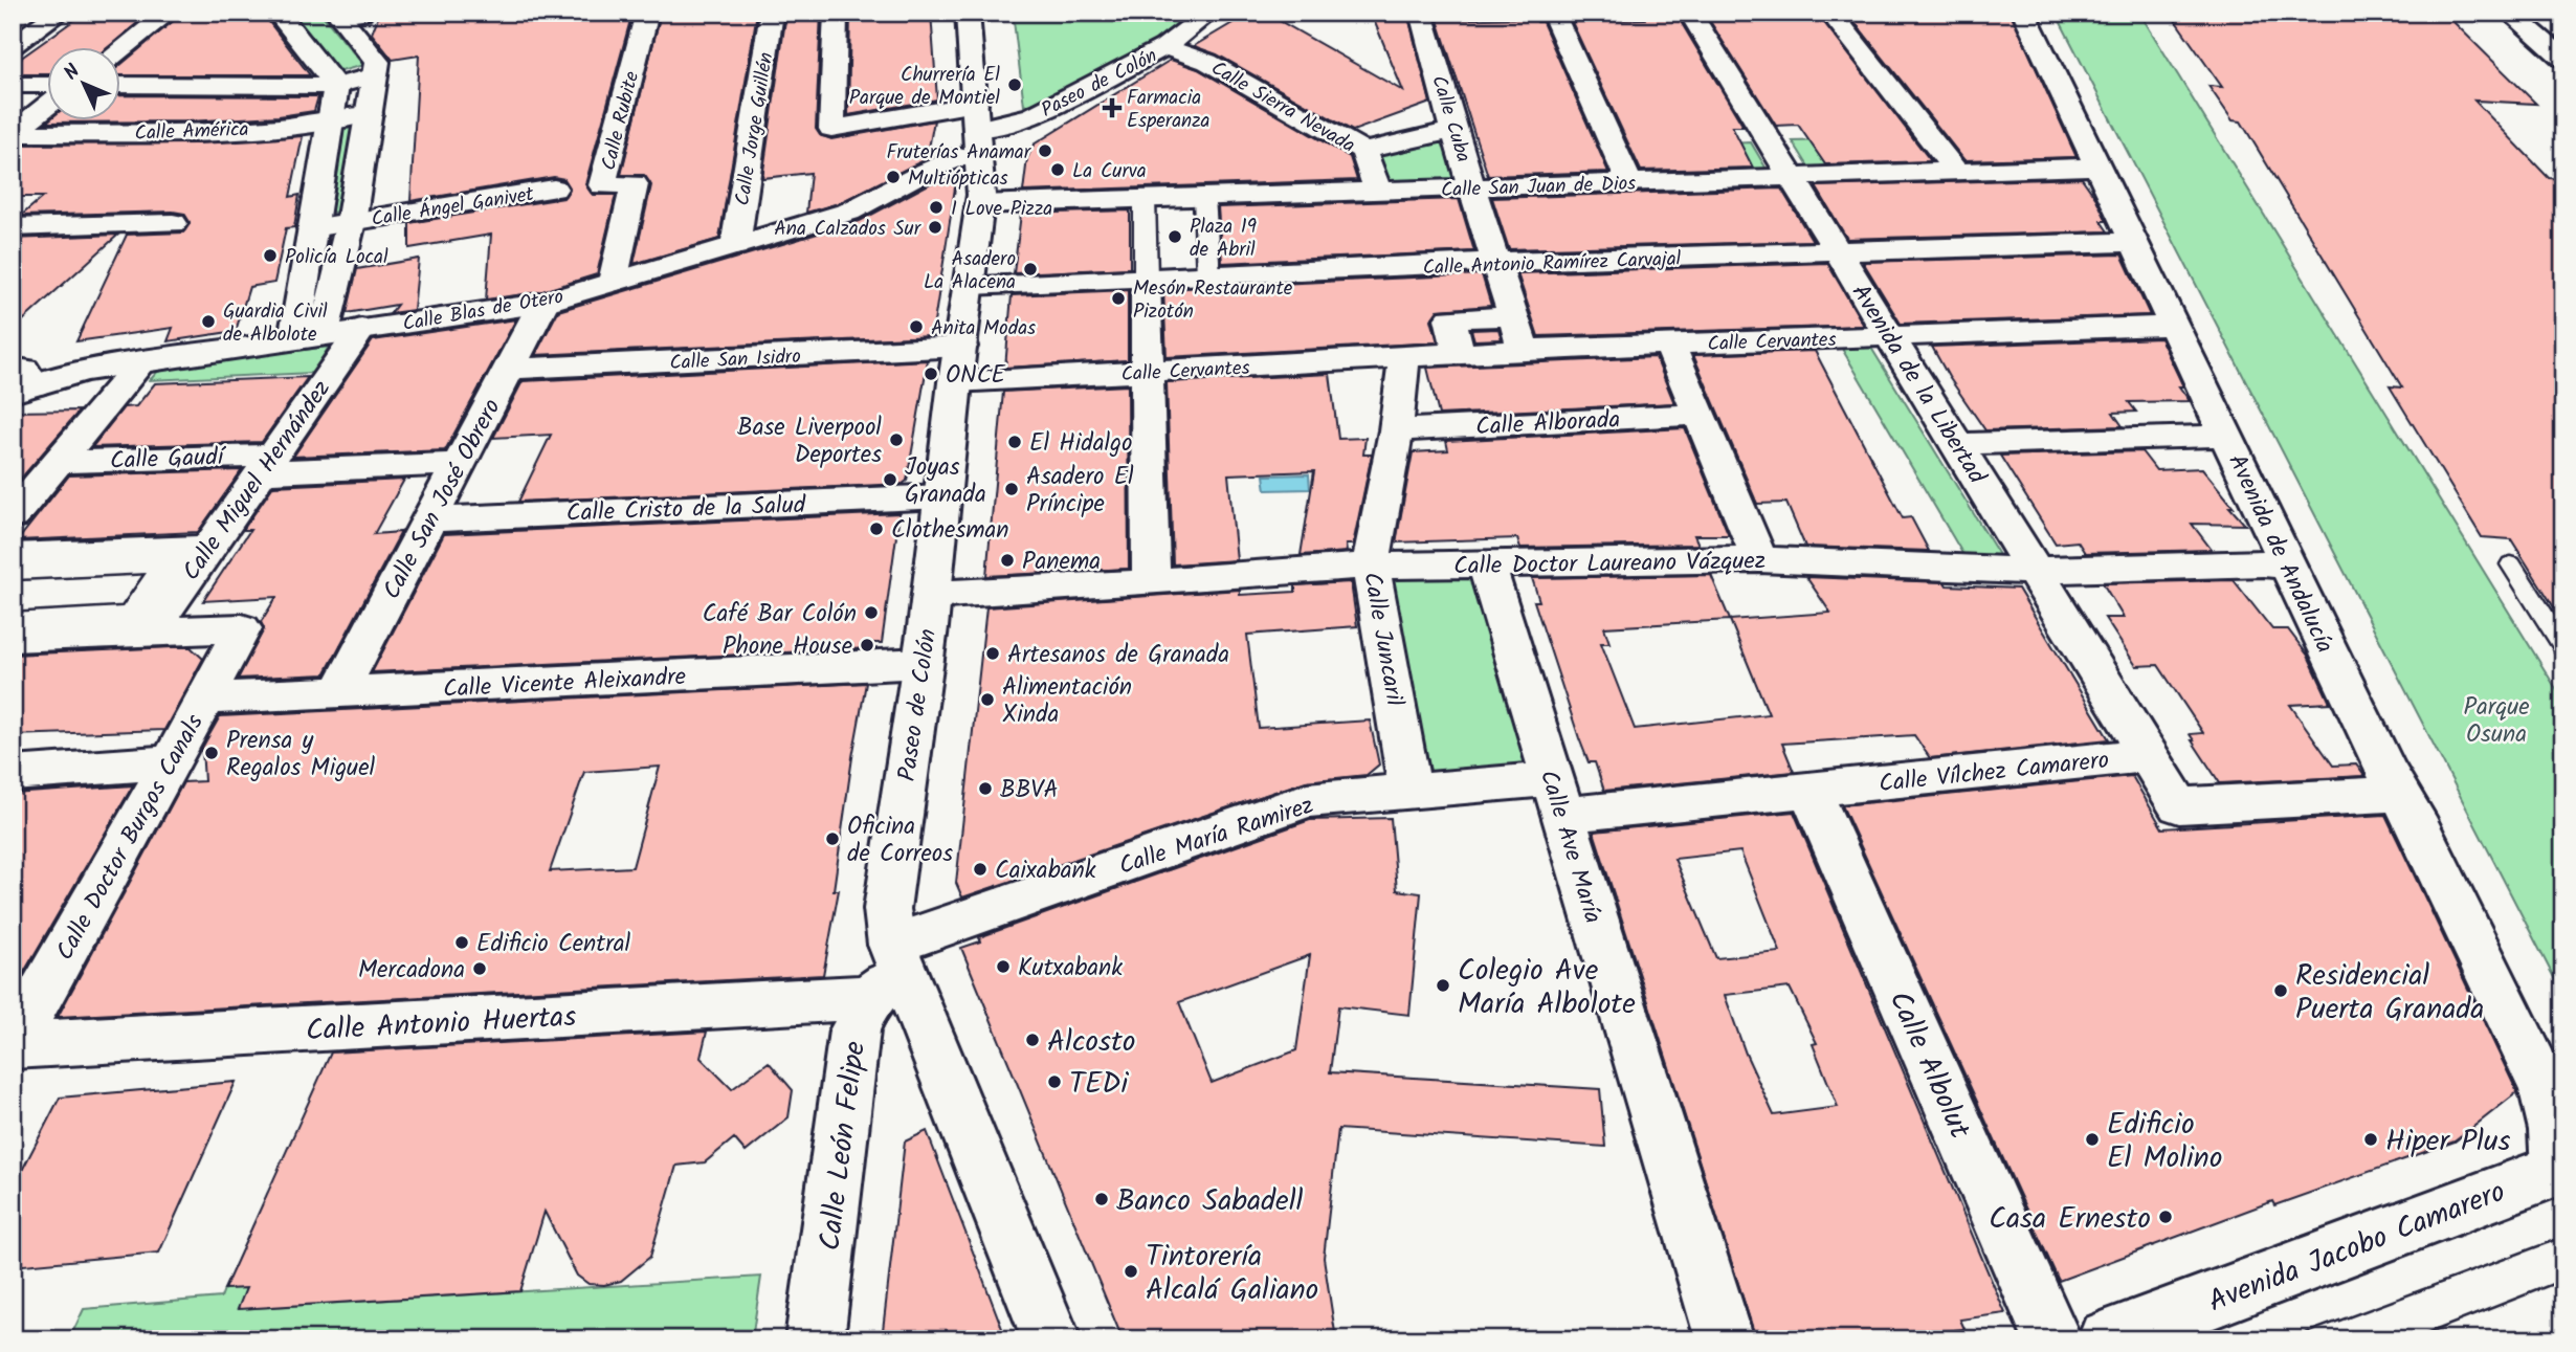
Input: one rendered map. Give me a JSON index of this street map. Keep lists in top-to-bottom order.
{
  "streets": {
    "street": [
      "Paseo de Colón",
      "Calle Sierra Nevada",
      "Calle Cuba",
      "Calle Rubite",
      "Calle Jorge Guillén",
      "Calle América",
      "Calle San Juan de Dios",
      "Calle Ángel Ganivet",
      "Calle Antonio Ramírez Carvajal",
      "Calle Blas de Otero",
      "Calle Cervantes",
      "Calle San Isidro",
      "Avenida de la Libertad",
      "Calle Alborada",
      "Calle Gaudí",
      "Calle Miguel Hernández",
      "Calle San José Obrero",
      "Calle Cristo de la Salud",
      "Avenida de Andalucía",
      "Calle Doctor Laureano Vázquez",
      "Calle Juncaril",
      "Calle Vicente Aleixandre",
      "Calle Vílchez Camarero",
      "Calle María Ramirez",
      "Calle Doctor Burgos Canals",
      "Calle Ave María",
      "Calle Antonio Huertas",
      "Calle Albolut",
      "Calle León Felipe",
      "Avenida Jacobo Camarero"
    ]
  },
  "crossings": [
    ["Paseo de Colón", "Calle Sierra Nevada"],
    ["Paseo de Colón", "Calle San Juan de Dios"],
    ["Paseo de Colón", "Calle Antonio Ramírez Carvajal"],
    ["Paseo de Colón", "Calle Blas de Otero"],
    ["Paseo de Colón", "Calle Cervantes"],
    ["Paseo de Colón", "Calle San Isidro"],
    ["Paseo de Colón", "Calle Cristo de la Salud"],
    ["Paseo de Colón", "Calle Doctor Laureano Vázquez"],
    ["Paseo de Colón", "Calle Vicente Aleixandre"],
    ["Paseo de Colón", "Calle María Ramirez"],
    ["Paseo de Colón", "Calle Antonio Huertas"],
    ["Paseo de Colón", "Calle León Felipe"],
    ["Calle Sierra Nevada", "Calle San Juan de Dios"],
    ["Calle Cuba", "Calle San Juan de Dios"],
    ["Calle Cuba", "Calle Antonio Ramírez Carvajal"],
    ["Calle Cuba", "Calle Cervantes"],
    ["Calle Rubite", "Calle Blas de Otero"],
    ["Calle Jorge Guillén", "Calle Blas de Otero"],
    ["Calle América", "Calle Ángel Ganivet"],
    ["Calle San Juan de Dios", "Avenida de la Libertad"],
    ["Calle San Juan de Dios", "Avenida de Andalucía"],
    ["Calle Ángel Ganivet", "Calle Blas de Otero"],
    ["Calle Antonio Ramírez Carvajal", "Avenida de la Libertad"],
    ["Calle Antonio Ramírez Carvajal", "Avenida de Andalucía"],
    ["Calle Blas de Otero", "Calle Miguel Hernández"],
    ["Calle Blas de Otero", "Calle San José Obrero"],
    ["Calle Cervantes", "Avenida de la Libertad"],
    ["Calle Cervantes", "Avenida de Andalucía"],
    ["Calle Cervantes", "Calle Juncaril"],
    ["Calle San Isidro", "Calle San José Obrero"],
    ["Avenida de la Libertad", "Calle Doctor Laureano Vázquez"],
    ["Avenida de la Libertad", "Calle Vílchez Camarero"],
    ["Calle Alborada", "Calle Juncaril"],
    ["Calle Gaudí", "Calle Miguel Hernández"],
    ["Calle Gaudí", "Calle San José Obrero"],
    ["Calle Miguel Hernández", "Calle Doctor Burgos Canals"],
    ["Calle San José Obrero", "Calle Cristo de la Salud"],
    ["Calle San José Obrero", "Calle Vicente Aleixandre"],
    ["Avenida de Andalucía", "Calle Doctor Laureano Vázquez"],
    ["Avenida de Andalucía", "Avenida Jacobo Camarero"],
    ["Calle Doctor Laureano Vázquez", "Calle Juncaril"],
    ["Calle Doctor Laureano Vázquez", "Calle Ave María"],
    ["Calle Juncaril", "Calle María Ramirez"],
    ["Calle Vicente Aleixandre", "Calle Doctor Burgos Canals"],
    ["Calle Vílchez Camarero", "Calle María Ramirez"],
    ["Calle Vílchez Camarero", "Calle Ave María"],
    ["Calle Vílchez Camarero", "Calle Albolut"],
    ["Calle María Ramirez", "Calle Ave María"],
    ["Calle María Ramirez", "Calle Antonio Huertas"],
    ["Calle María Ramirez", "Calle León Felipe"],
    ["Calle Doctor Burgos Canals", "Calle Antonio Huertas"],
    ["Calle Antonio Huertas", "Calle León Felipe"]
  ],
  "parks": ["Parque Osuna"],
  "places": {
    "other": [
      "Churrería El Parque de Montiel",
      "Fruterías Anamar",
      "La Curva",
      "Multiópticas",
      "I Love Pizza",
      "Ana Calzados Sur",
      "Plaza 19 de Abril",
      "Policía Local",
      "Asadero La Alacena",
      "Mesón Restaurante Pizotón",
      "Guardia Civil de Albolote",
      "Anita Modas",
      "ONCE",
      "Base Liverpool Deportes",
      "El Hidalgo",
      "Joyas Granada",
      "Asadero El Príncipe",
      "Clothesman",
      "Panema",
      "Café Bar Colón",
      "Phone House",
      "Artesanos de Granada",
      "Alimentación Xinda",
      "Prensa y Regalos Miguel",
      "BBVA",
      "Oficina de Correos",
      "Caixabank",
      "Edificio Central",
      "Kutxabank",
      "Mercadona",
      "Colegio Ave María Albolote",
      "Residencial Puerta Granada",
      "Alcosto",
      "TEDi",
      "Edificio El Molino",
      "Hiper Plus",
      "Banco Sabadell",
      "Casa Ernesto",
      "Tintorería Alcalá Galiano"
    ],
    "health": ["Farmacia Esperanza"]
  },
  "north": "top left"
}
